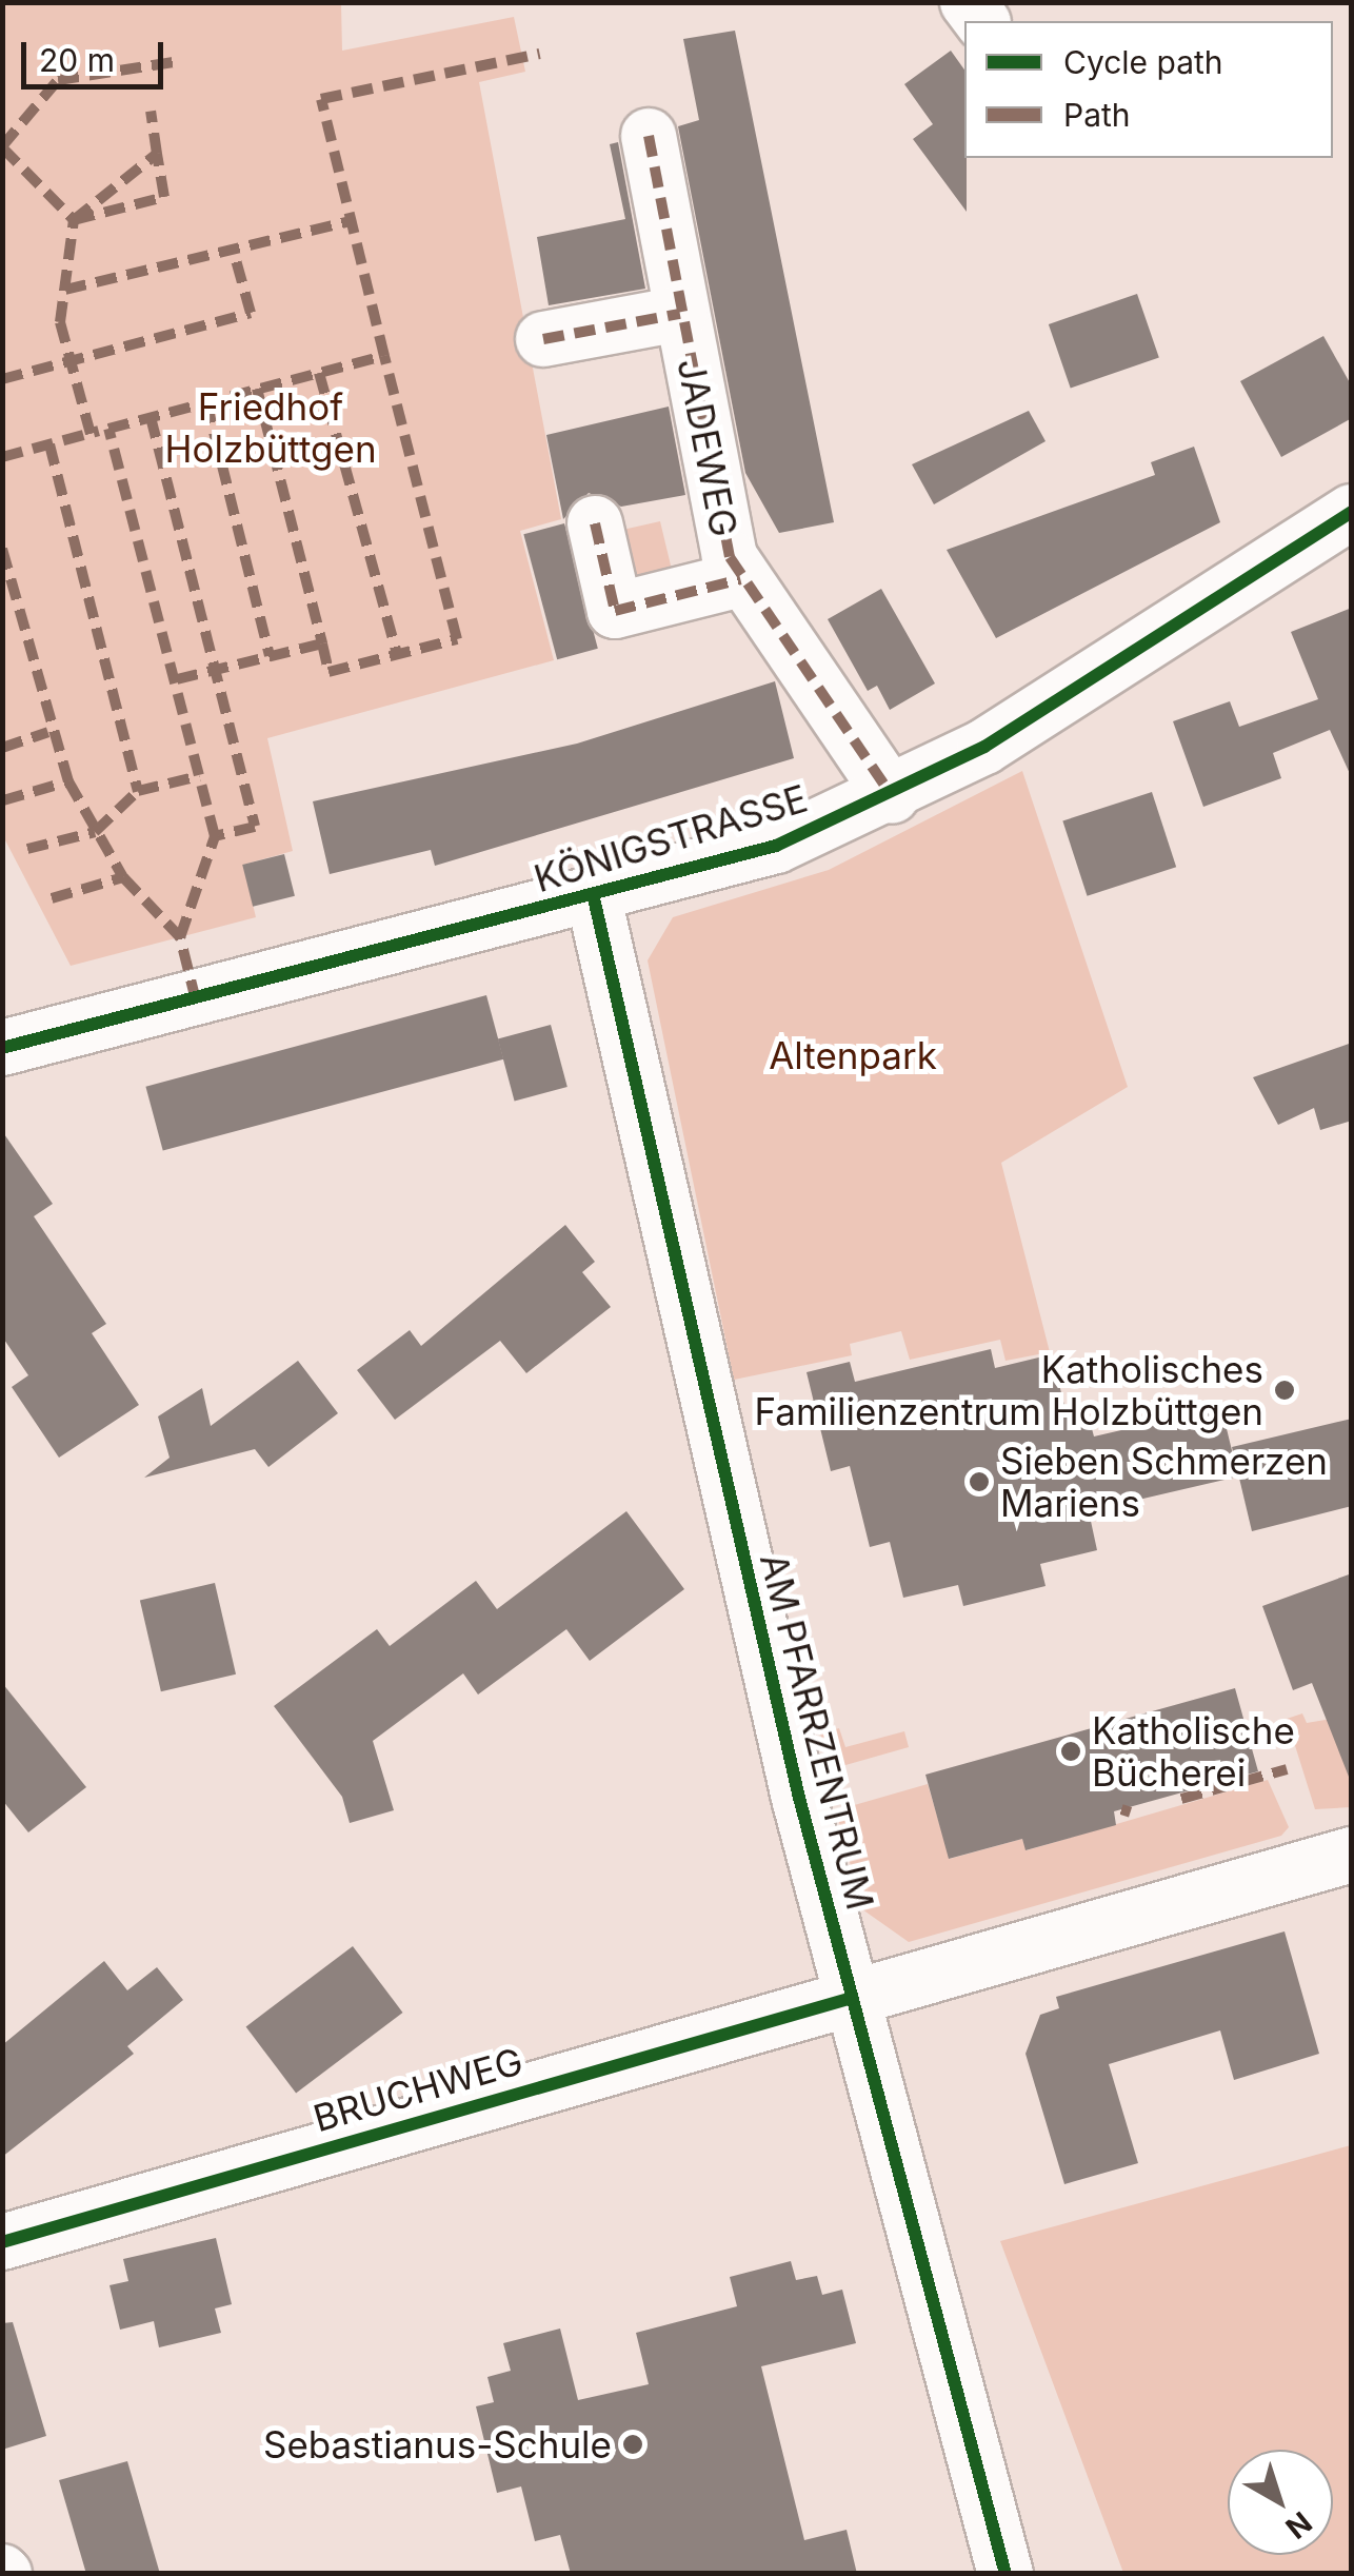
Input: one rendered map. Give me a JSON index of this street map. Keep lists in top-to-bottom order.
{
  "streets": {
    "street": [
      "JADEWEG",
      "KÖNIGSTRASSE",
      "AM PFARRZENTRUM",
      "BRUCHWEG"
    ]
  },
  "crossings": [
    ["JADEWEG", "KÖNIGSTRASSE"],
    ["KÖNIGSTRASSE", "AM PFARRZENTRUM"],
    ["AM PFARRZENTRUM", "BRUCHWEG"]
  ],
  "parks": ["Friedhof Holzbüttgen", "Altenpark"],
  "places": [
    "Katholisches Familienzentrum Holzbüttgen",
    "Sieben Schmerzen Mariens",
    "Katholische Bücherei",
    "Sebastianus-Schule"
  ],
  "legend": ["Cycle path", "Path"],
  "scale_bar": "20 m",
  "north": "bottom right"
}
